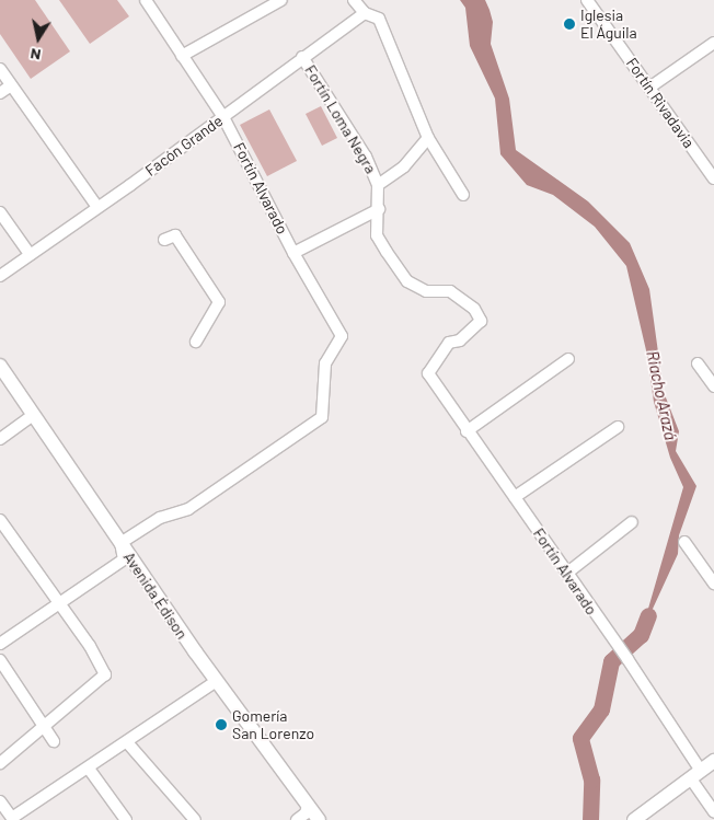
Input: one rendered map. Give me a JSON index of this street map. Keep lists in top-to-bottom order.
{
  "streets": {
    "main road": ["Avenida Édison"],
    "street": [
      "Fortín Rivadavia",
      "Fortín Loma Negra",
      "Facón Grande",
      "Fortín Alvarado"
    ]
  },
  "crossings": [
    ["Fortín Loma Negra", "Facón Grande"],
    ["Fortín Loma Negra", "Fortín Alvarado"],
    ["Facón Grande", "Fortín Alvarado"],
    ["Fortín Alvarado", "Avenida Édison"]
  ],
  "water": ["Riacho Arazá"],
  "places": ["Iglesia El Águila", "Gomería San Lorenzo"],
  "north": "bottom"
}
